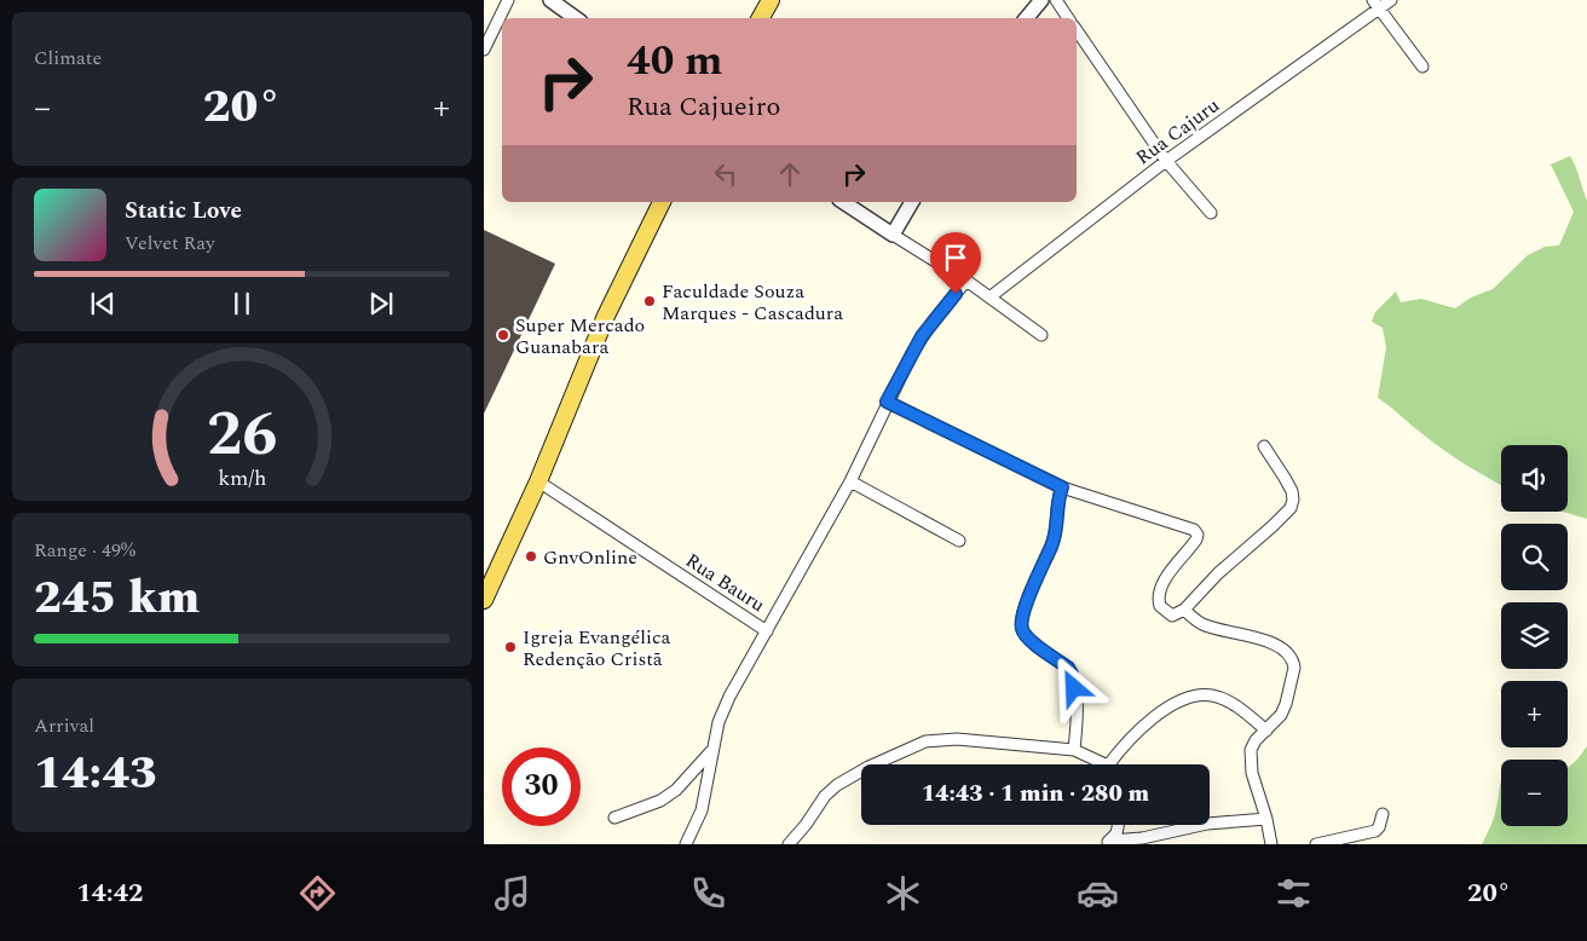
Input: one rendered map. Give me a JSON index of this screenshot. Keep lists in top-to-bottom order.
{
  "streets": {
    "street": ["Rua Cajuru", "Rua Bauru"]
  },
  "places": [
    "Faculdade Souza Marques - Cascadura",
    "Super Mercado Guanabara",
    "GnvOnline",
    "Igreja Evangélica Redenção Cristã"
  ],
  "page": {
    "tile": [
      "Climate",
      ["Range · 49%", "245 km"],
      ["Arrival", "14:43"]
    ],
    "turn": ["40 m", "Rua Cajueiro"],
    "heat": ["−", "20°", "+"],
    "song": ["Static Love", "Velvet Ray"],
    "map_buttons": ["+", "−"],
    "limit": "30",
    "trip": "14:43 · 1 min · 280 m",
    "tabs": ["14:42", "20°"],
    "gauge": ["26", "km/h"]
  }
}
